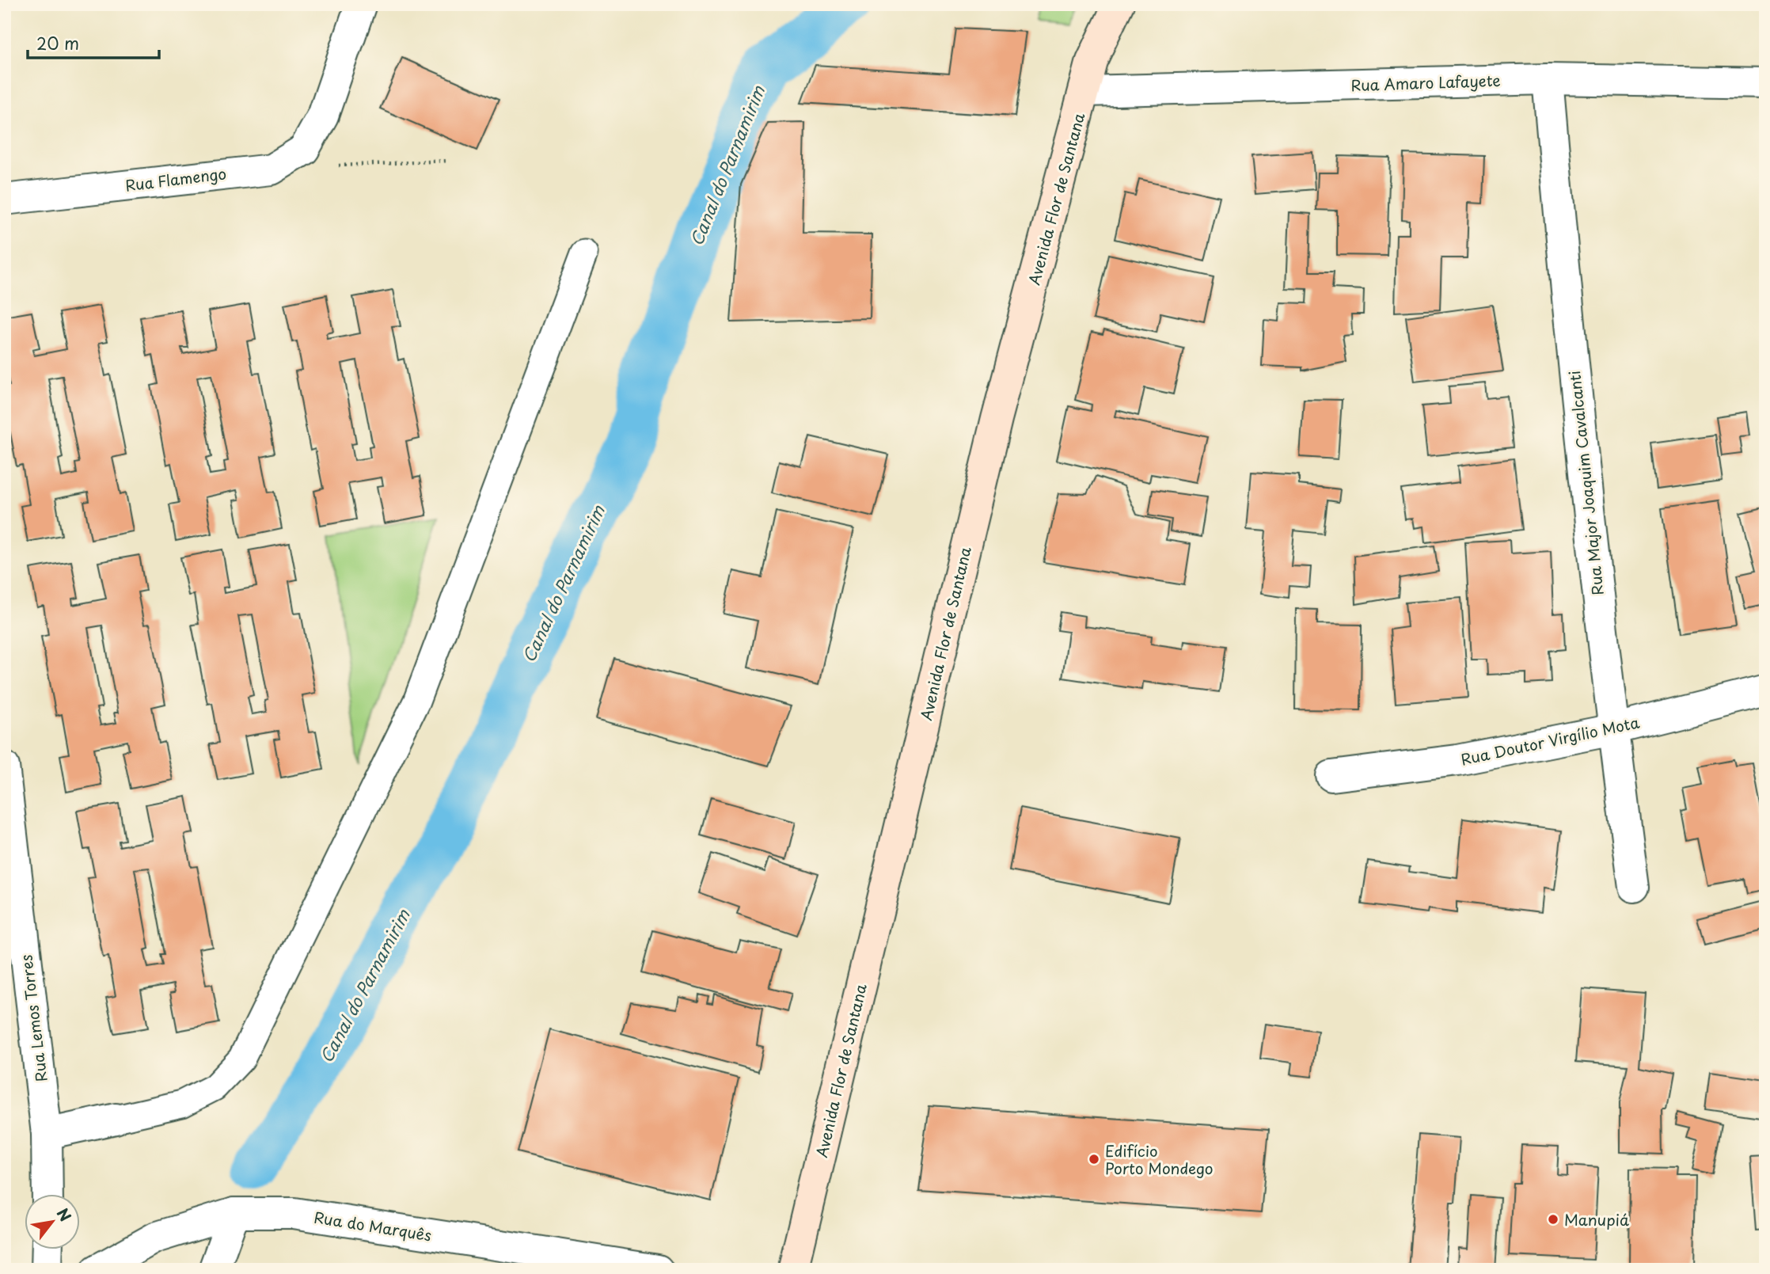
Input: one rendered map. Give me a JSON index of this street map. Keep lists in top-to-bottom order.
{
  "streets": {
    "main road": ["Avenida Flor de Santana"],
    "street": [
      "Rua Amaro Lafayete",
      "Rua Flamengo",
      "Rua Major Joaquim Cavalcanti",
      "Rua Doutor Virgílio Mota",
      "Rua Lemos Torres",
      "Rua do Marquês"
    ]
  },
  "crossings": [
    ["Rua Amaro Lafayete", "Avenida Flor de Santana"],
    ["Rua Amaro Lafayete", "Rua Major Joaquim Cavalcanti"],
    ["Rua Major Joaquim Cavalcanti", "Rua Doutor Virgílio Mota"]
  ],
  "water": ["Canal do Parnamirim"],
  "places": ["Edifício Porto Mondego", "Manupiá"],
  "scale_bar": "20 m",
  "north": "top right"
}
